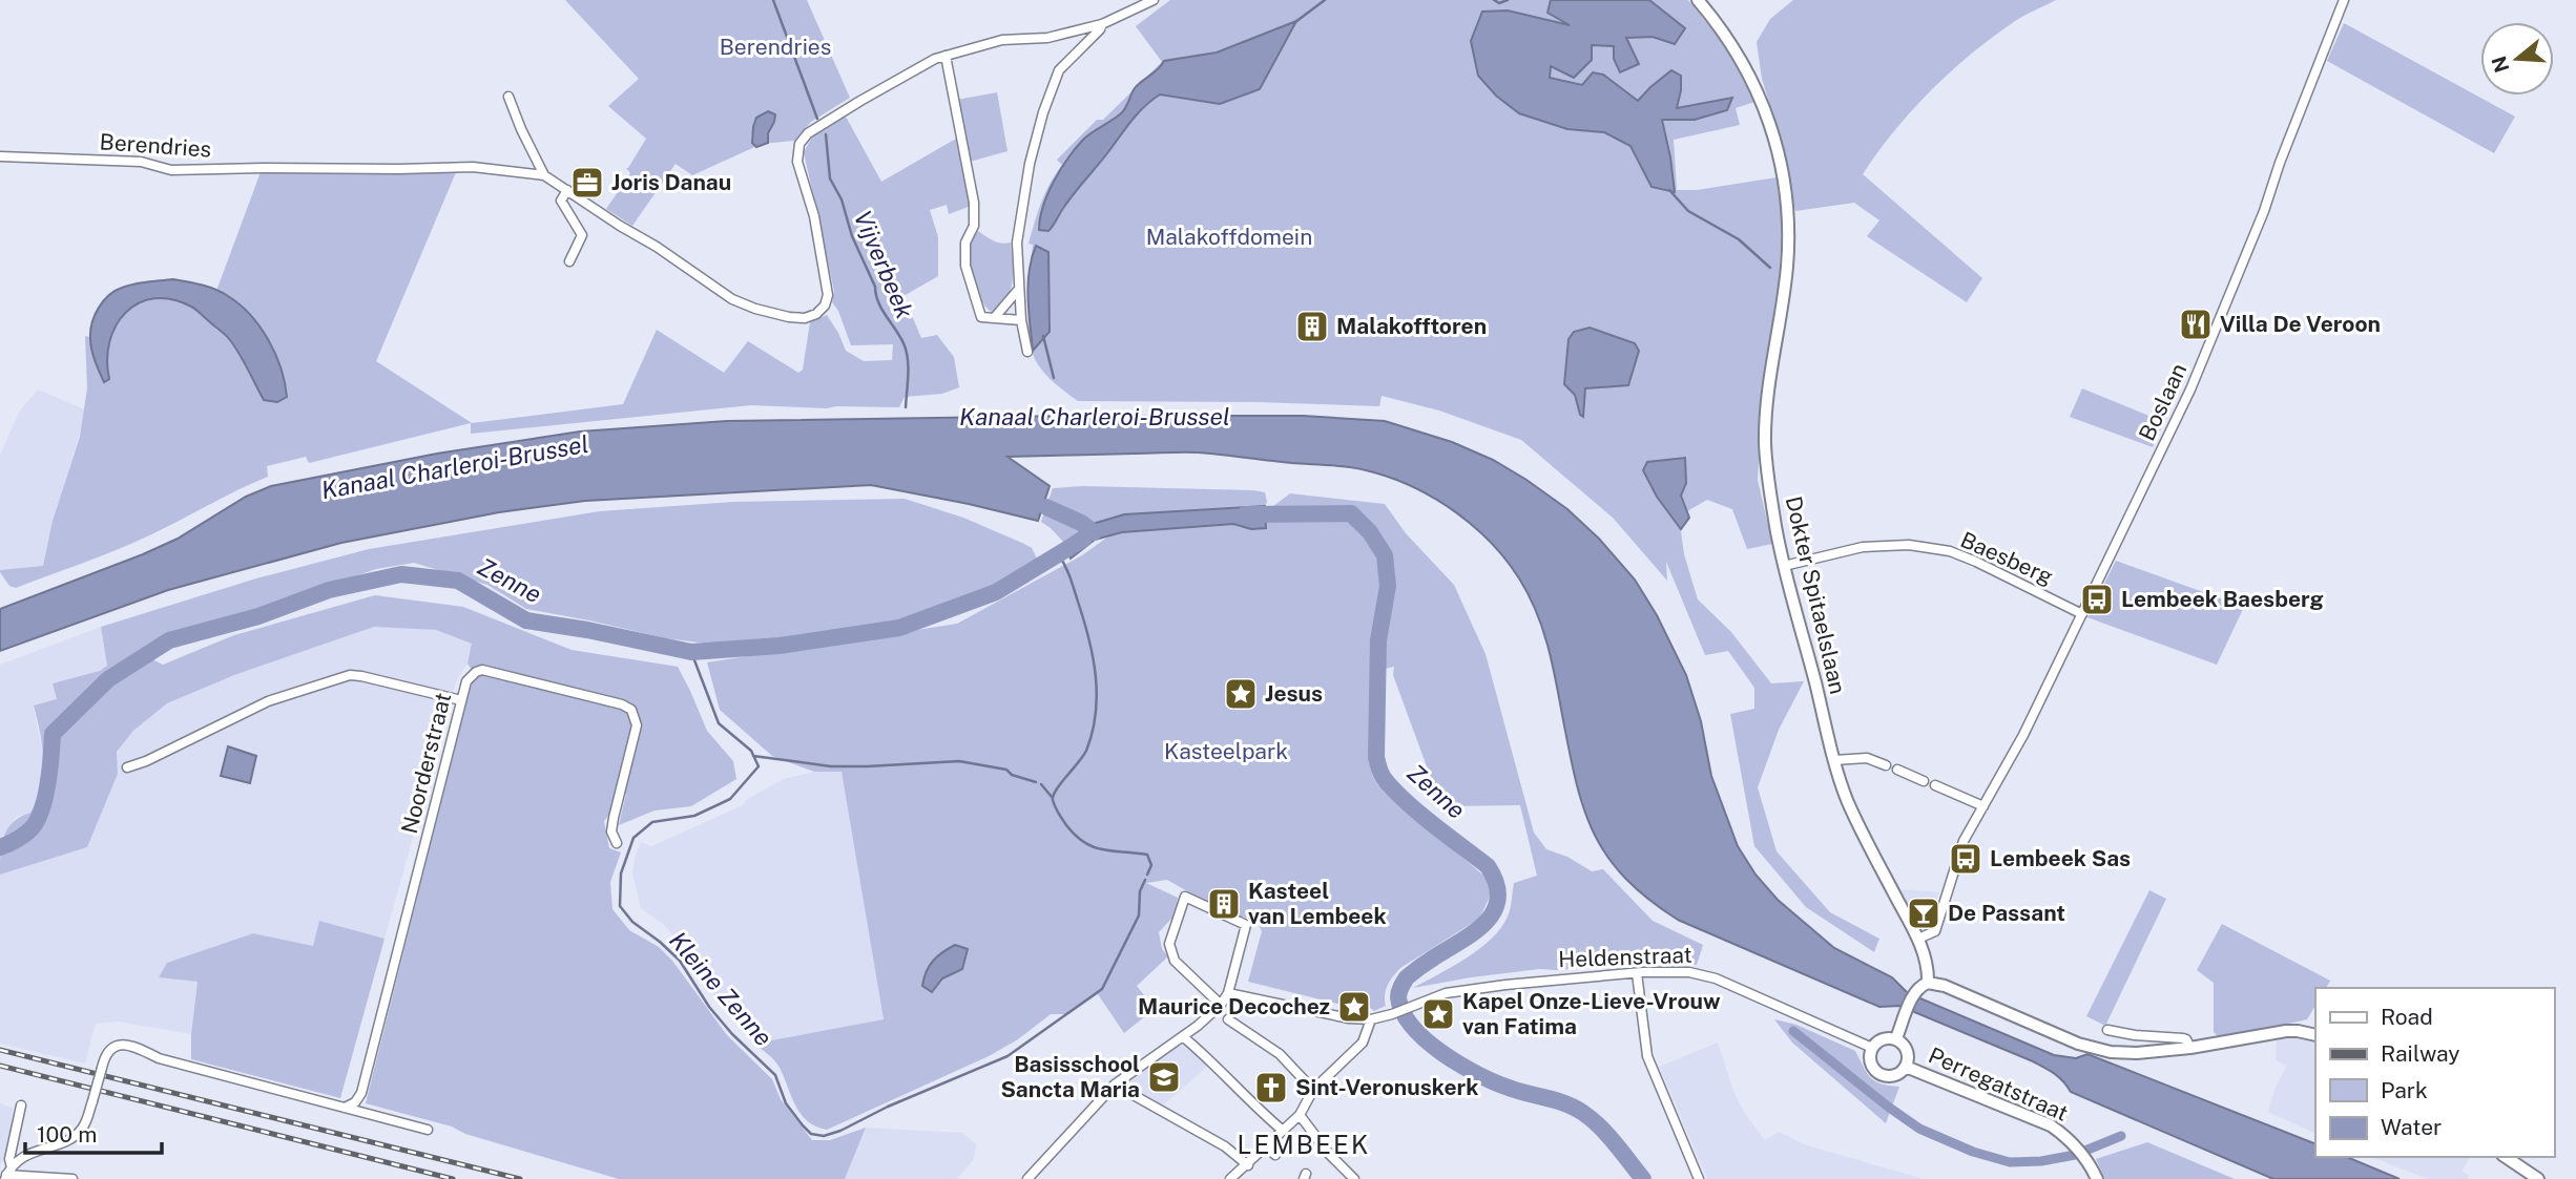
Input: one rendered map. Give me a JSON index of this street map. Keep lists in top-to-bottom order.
{
  "streets": {
    "street": [
      "Berendries",
      "Boslaan",
      "Baesberg",
      "Dokter Spitaelslaan",
      "Noorderstraat",
      "Heldenstraat",
      "Perregatstraat"
    ]
  },
  "crossings": [
    ["Boslaan", "Baesberg"],
    ["Boslaan", "Dokter Spitaelslaan"],
    ["Baesberg", "Dokter Spitaelslaan"],
    ["Heldenstraat", "Perregatstraat"]
  ],
  "districts": ["LEMBEEK"],
  "water": [
    "Vijverbeek",
    "Kanaal Charleroi-Brussel",
    "Zenne",
    "Kleine Zenne"
  ],
  "parks": ["Berendries", "Malakoffdomein", "Kasteelpark"],
  "places": {
    "office": ["Joris Danau"],
    "restaurant": ["Villa De Veroon"],
    "building": ["Malakofftoren", "Kasteel van Lembeek"],
    "bus stop": ["Lembeek Baesberg", "Lembeek Sas"],
    "place": ["Jesus", "Maurice Decochez", "Kapel Onze-Lieve-Vrouw van Fatima"],
    "bar": ["De Passant"],
    "school or university": ["Basisschool Sancta Maria"],
    "church": ["Sint-Veronuskerk"]
  },
  "legend": [
    "Road",
    "Railway",
    "Park",
    "Water"
  ],
  "scale_bar": "100 m",
  "north": "left"
}
